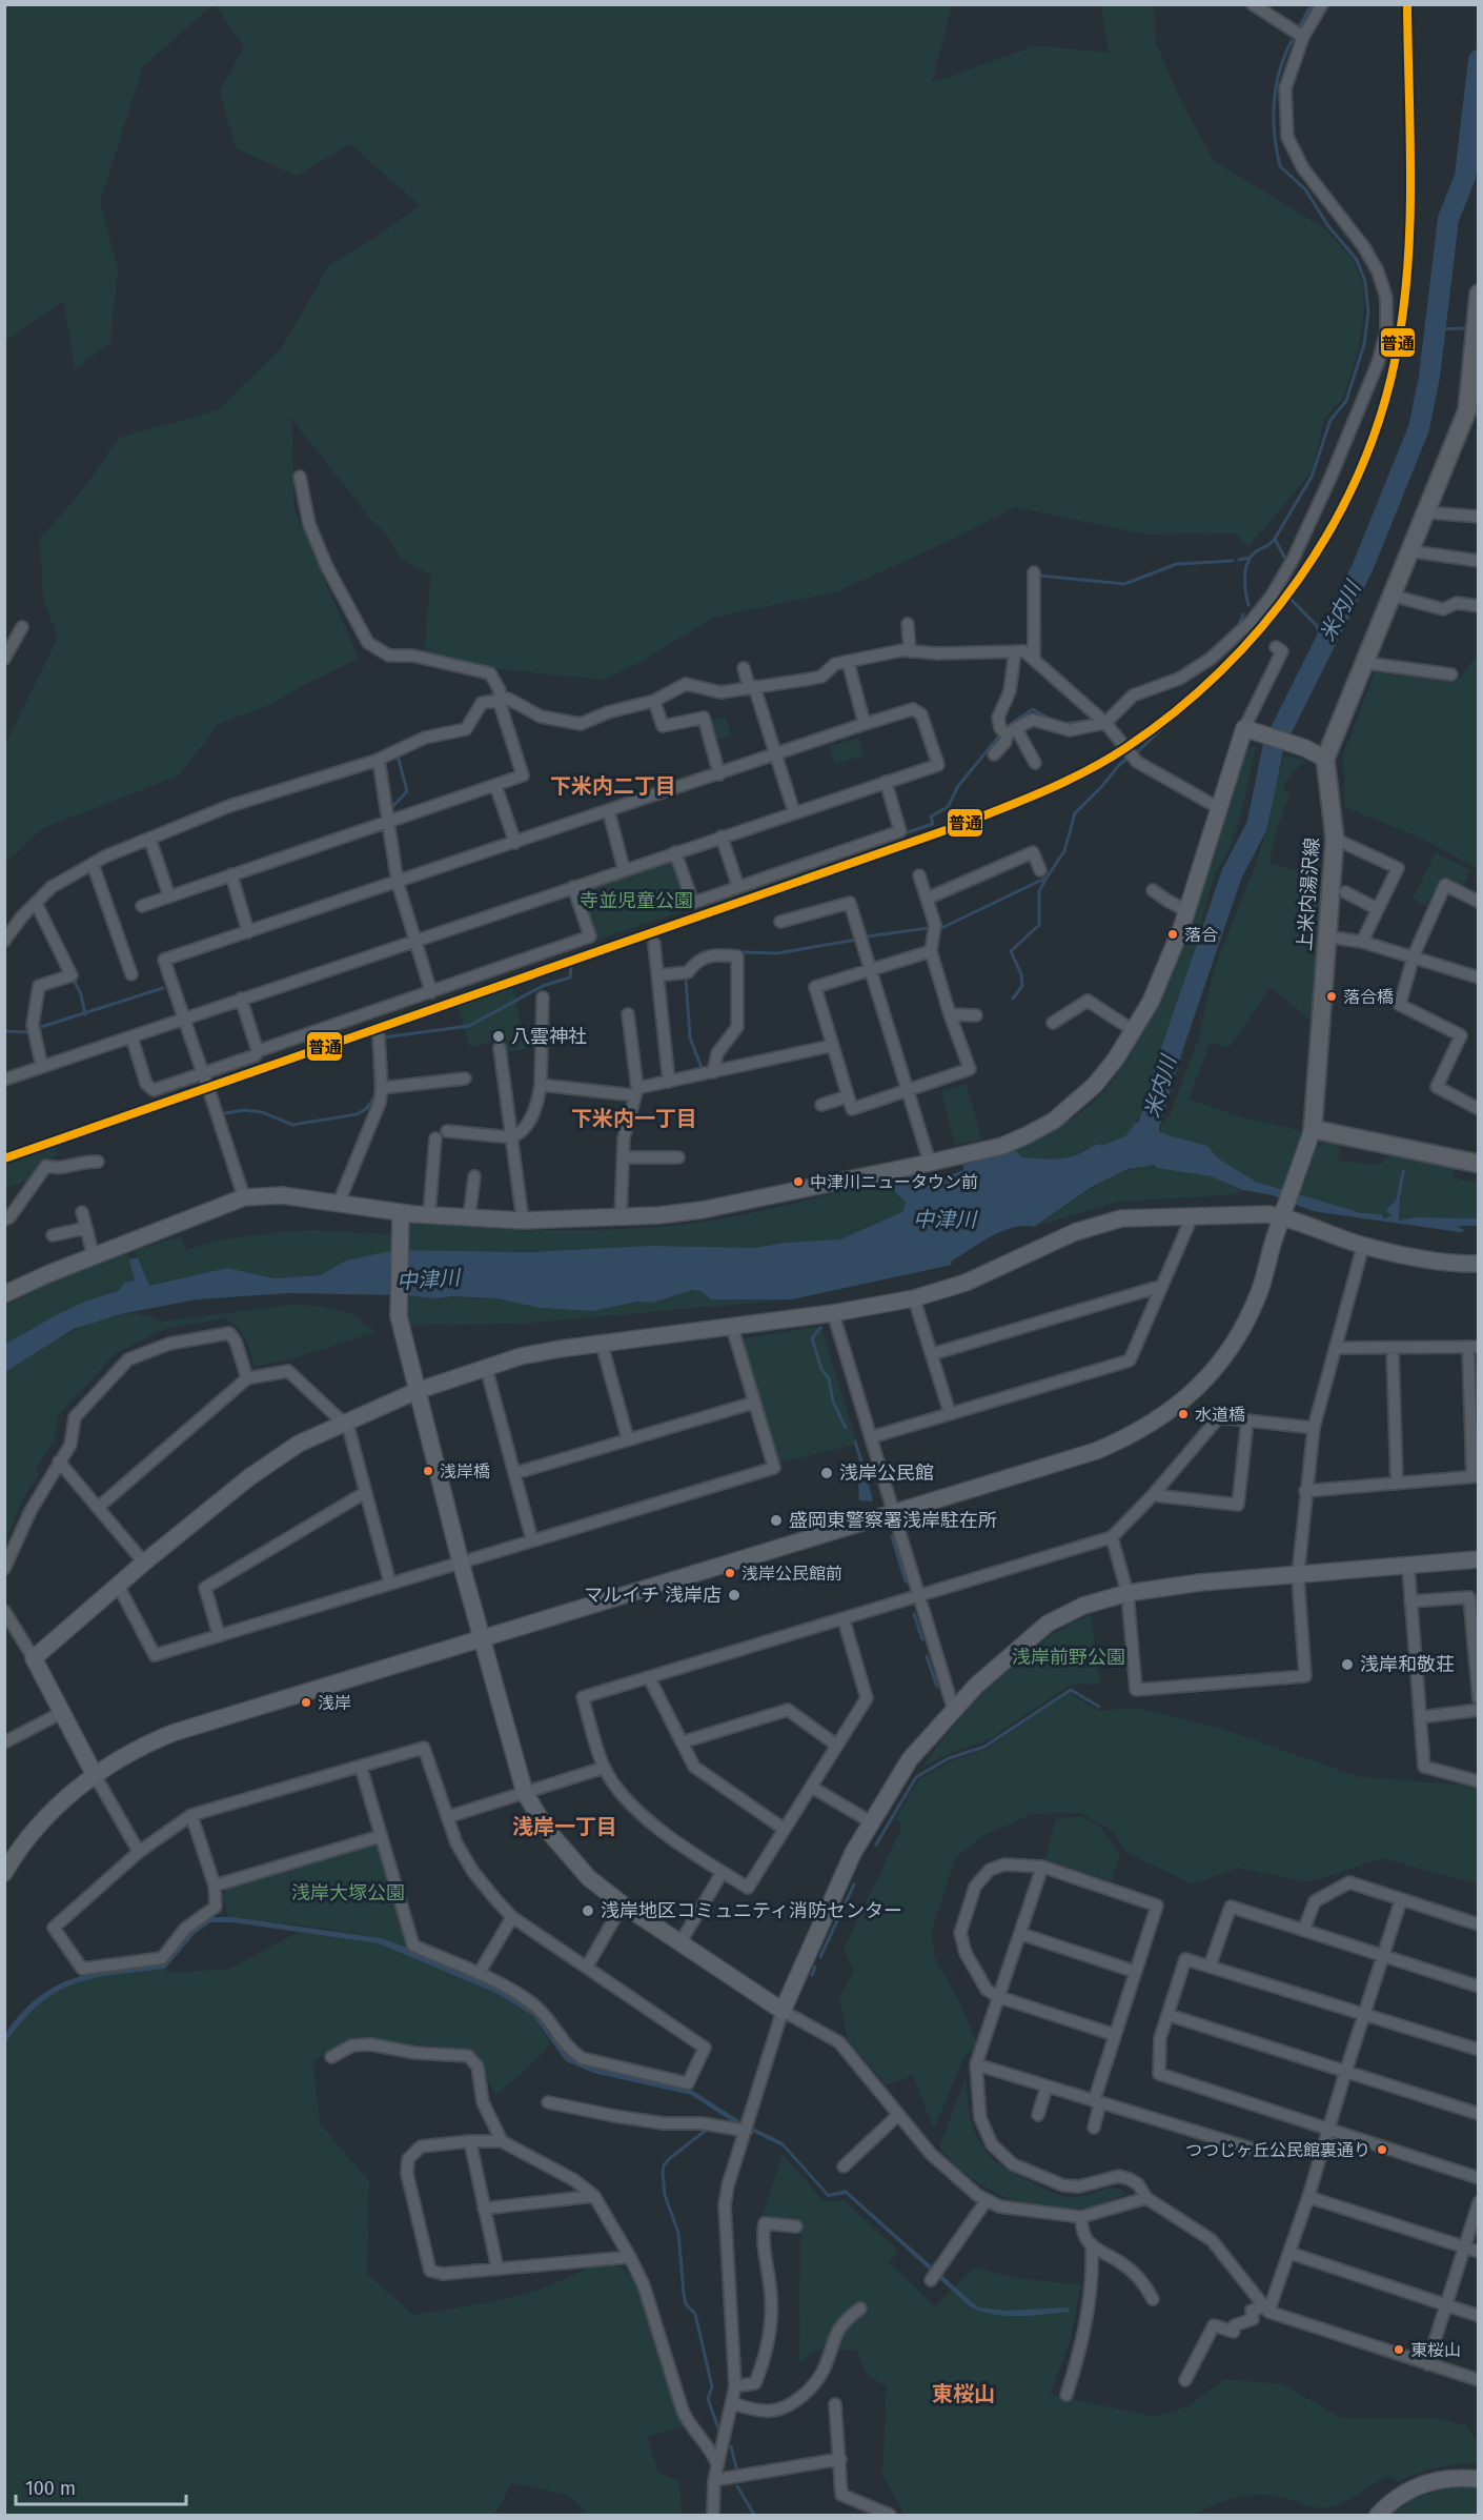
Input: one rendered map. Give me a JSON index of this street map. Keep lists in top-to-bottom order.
{
  "streets": {
    "main road": ["上米内湯沢線"]
  },
  "districts": [
    "下米内二丁目",
    "下米内一丁目",
    "浅岸一丁目",
    "東桜山"
  ],
  "water": ["米内川", "中津川"],
  "parks": ["寺並児童公園", "浅岸前野公園", "浅岸大塚公園"],
  "places": [
    "落合",
    "落合橋",
    "八雲神社",
    "中津川ニュータウン前",
    "水道橋",
    "浅岸橋",
    "浅岸公民館",
    "盛岡東警察署浅岸駐在所",
    "浅岸公民館前",
    "マルイチ 浅岸店",
    "浅岸和敬荘",
    "浅岸",
    "浅岸地区コミュニティ消防センター",
    "つつじヶ丘公民館裏通り",
    "東桜山"
  ],
  "lines": ["transit line 普通"],
  "scale_bar": "100 m"
}
